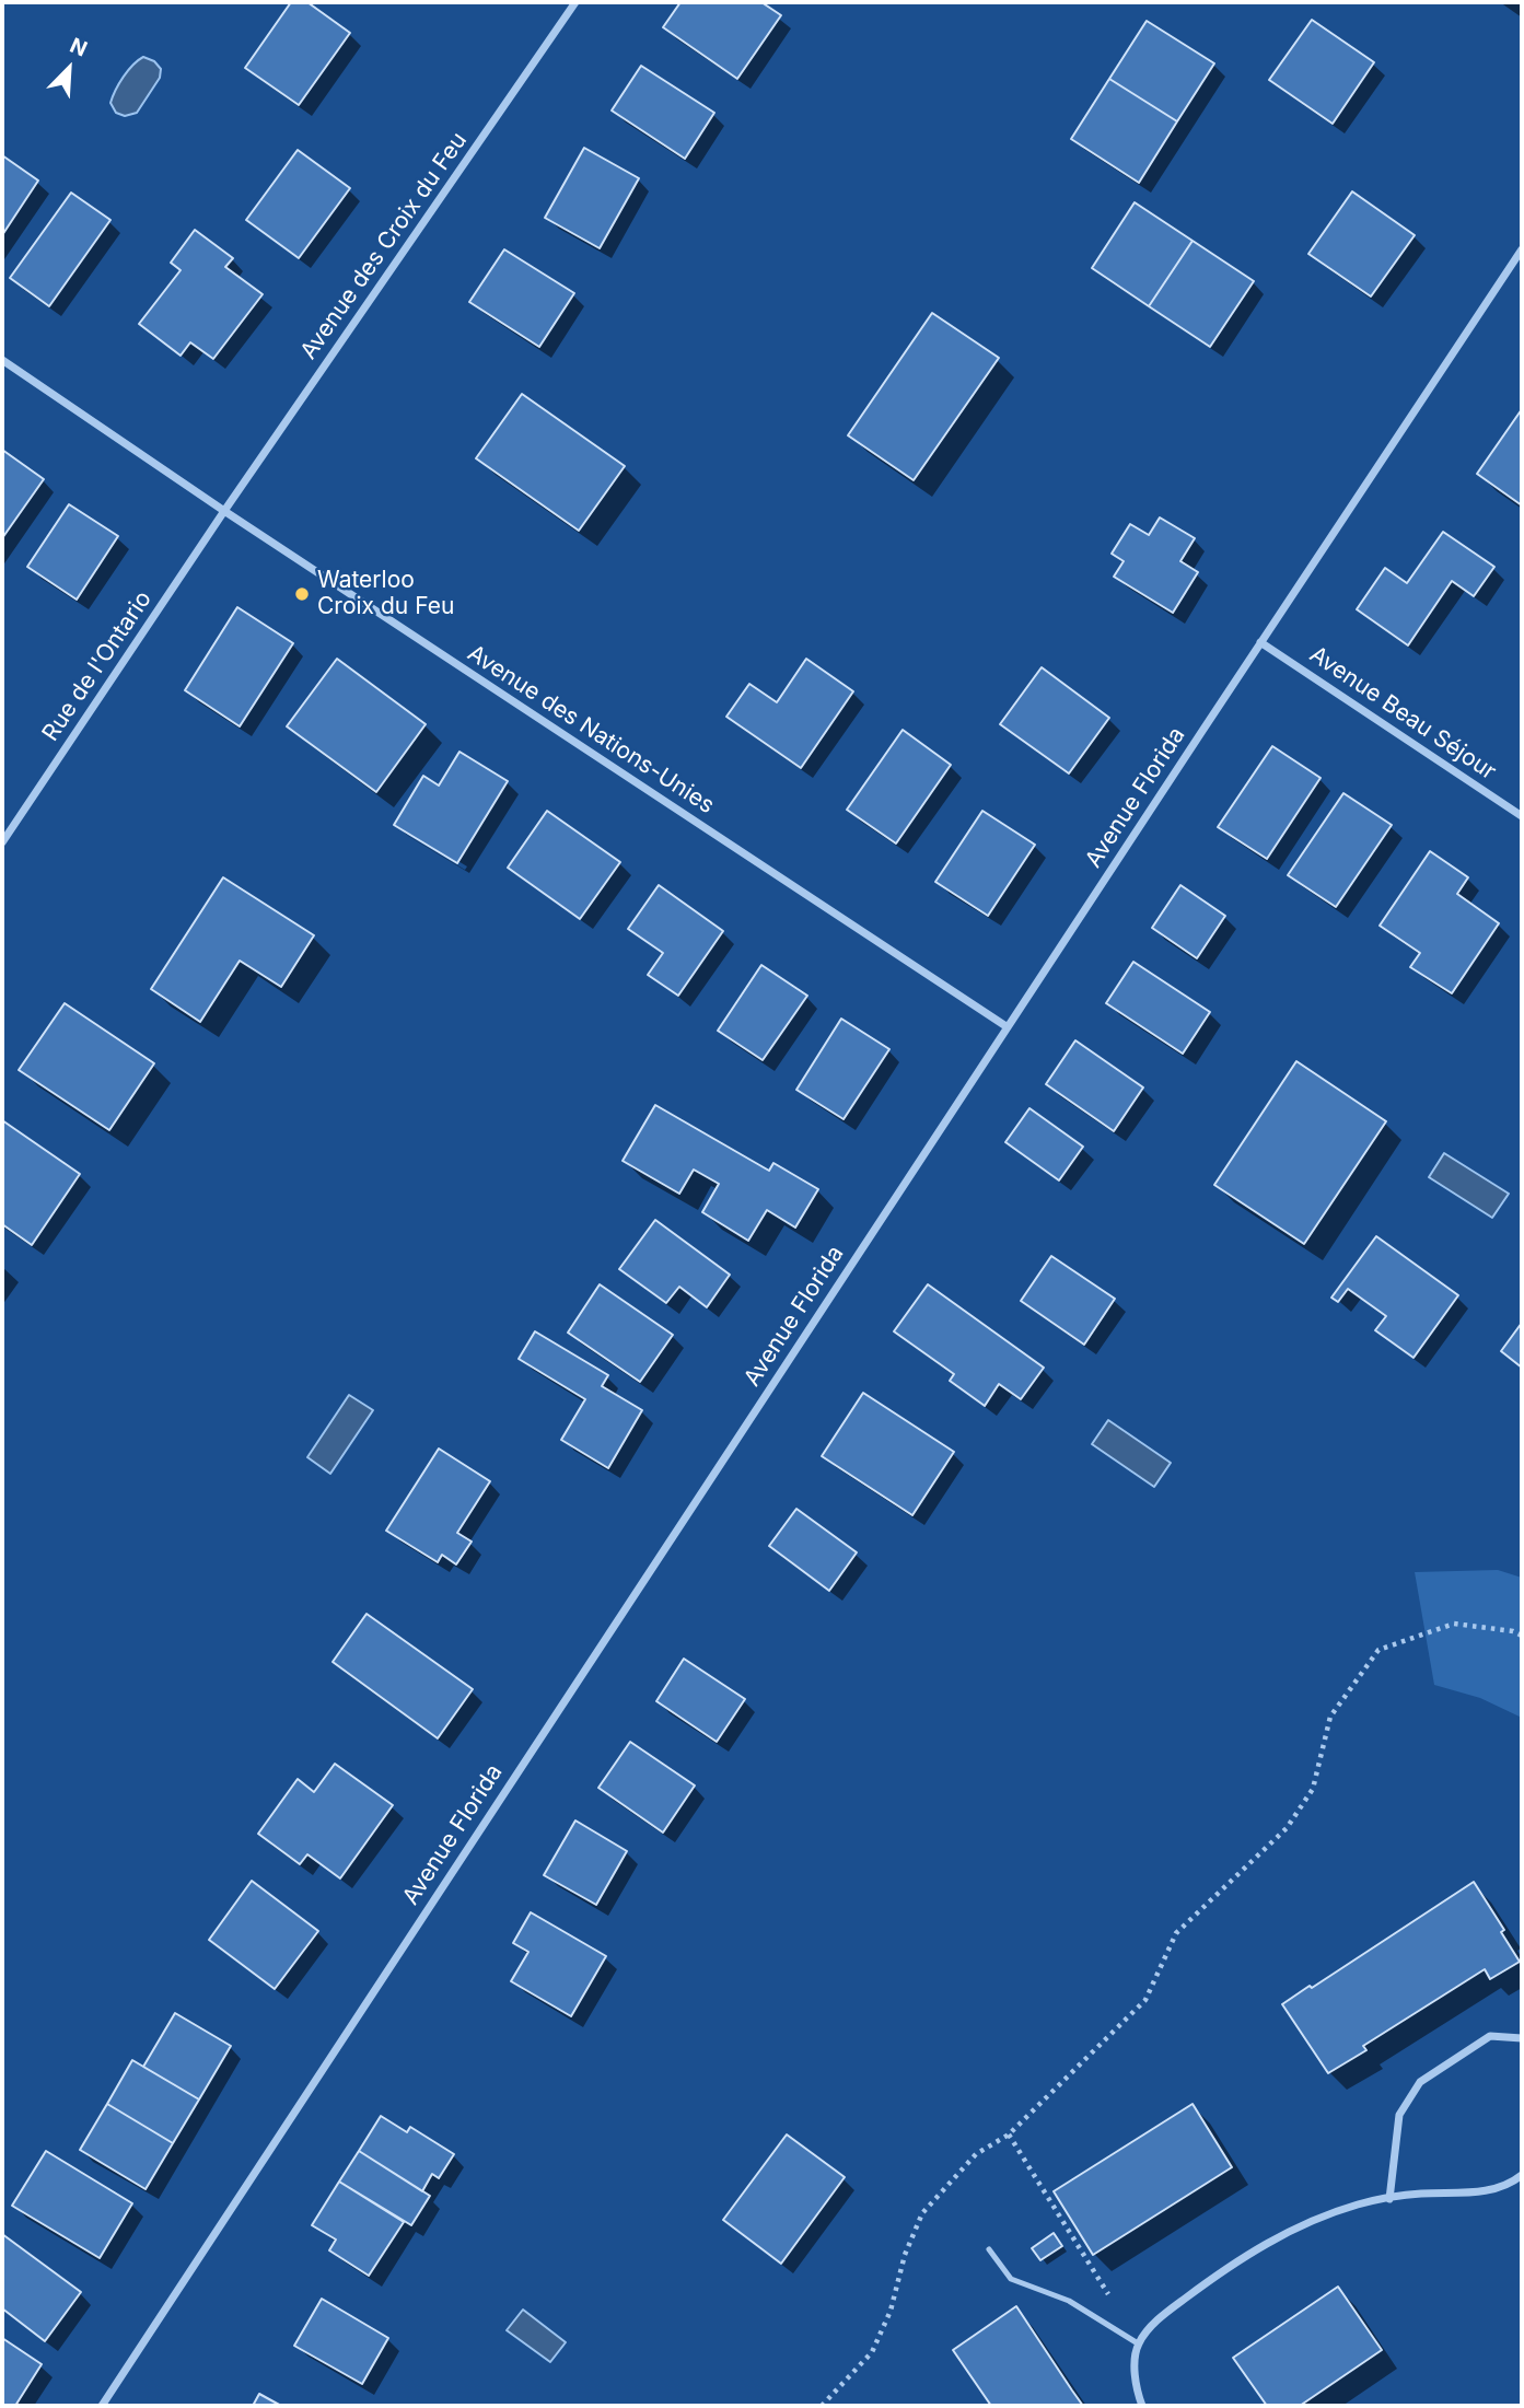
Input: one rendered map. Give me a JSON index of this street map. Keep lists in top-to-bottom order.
{
  "streets": {
    "street": [
      "Avenue des Croix du Feu",
      "Rue de l'Ontario",
      "Avenue Beau Séjour",
      "Avenue des Nations-Unies",
      "Avenue Florida"
    ]
  },
  "crossings": [
    ["Avenue des Croix du Feu", "Rue de l'Ontario"],
    ["Avenue des Croix du Feu", "Avenue des Nations-Unies"],
    ["Rue de l'Ontario", "Avenue des Nations-Unies"],
    ["Avenue Beau Séjour", "Avenue Florida"],
    ["Avenue des Nations-Unies", "Avenue Florida"]
  ],
  "places": ["Waterloo Croix du Feu"],
  "north": "top right"
}
